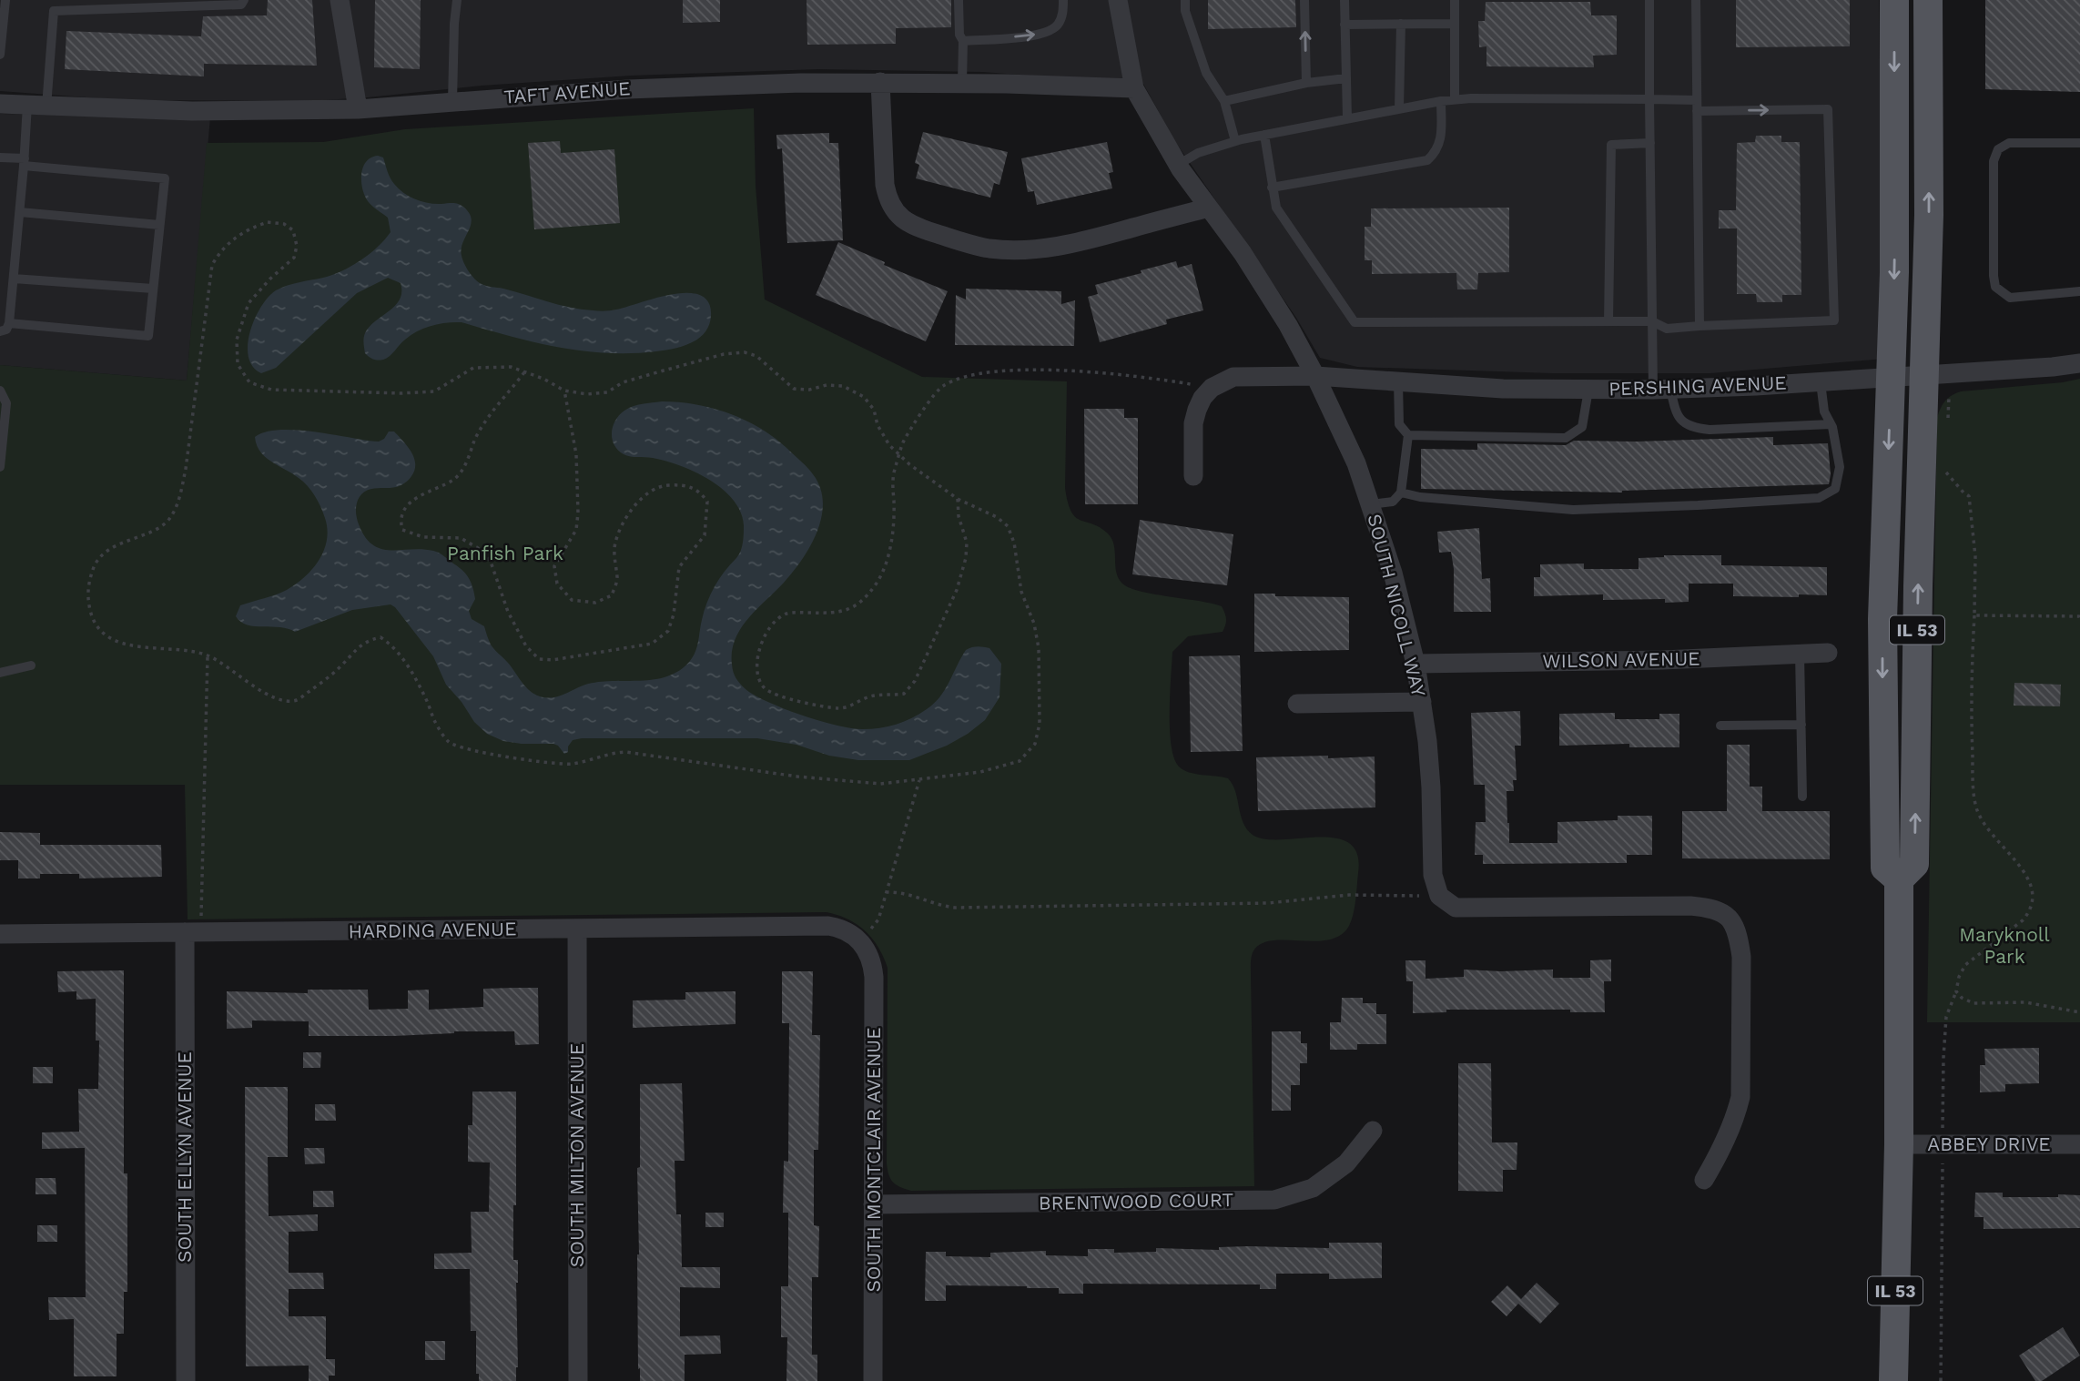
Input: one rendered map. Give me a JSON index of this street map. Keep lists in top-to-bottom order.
{
  "streets": {
    "main road": ["IL 53"],
    "street": [
      "TAFT AVENUE",
      "PERSHING AVENUE",
      "SOUTH NICOLL WAY",
      "WILSON AVENUE",
      "HARDING AVENUE",
      "ABBEY DRIVE",
      "SOUTH MILTON AVENUE",
      "SOUTH ELLYN AVENUE",
      "SOUTH MONTCLAIR AVENUE",
      "BRENTWOOD COURT"
    ]
  },
  "crossings": [
    ["TAFT AVENUE", "SOUTH NICOLL WAY"],
    ["PERSHING AVENUE", "SOUTH NICOLL WAY"],
    ["PERSHING AVENUE", "IL 53"],
    ["SOUTH NICOLL WAY", "WILSON AVENUE"],
    ["IL 53", "ABBEY DRIVE"],
    ["HARDING AVENUE", "SOUTH MILTON AVENUE"],
    ["HARDING AVENUE", "SOUTH ELLYN AVENUE"],
    ["HARDING AVENUE", "SOUTH MONTCLAIR AVENUE"],
    ["SOUTH MONTCLAIR AVENUE", "BRENTWOOD COURT"]
  ],
  "parks": ["Panfish Park", "Maryknoll Park"]
}
